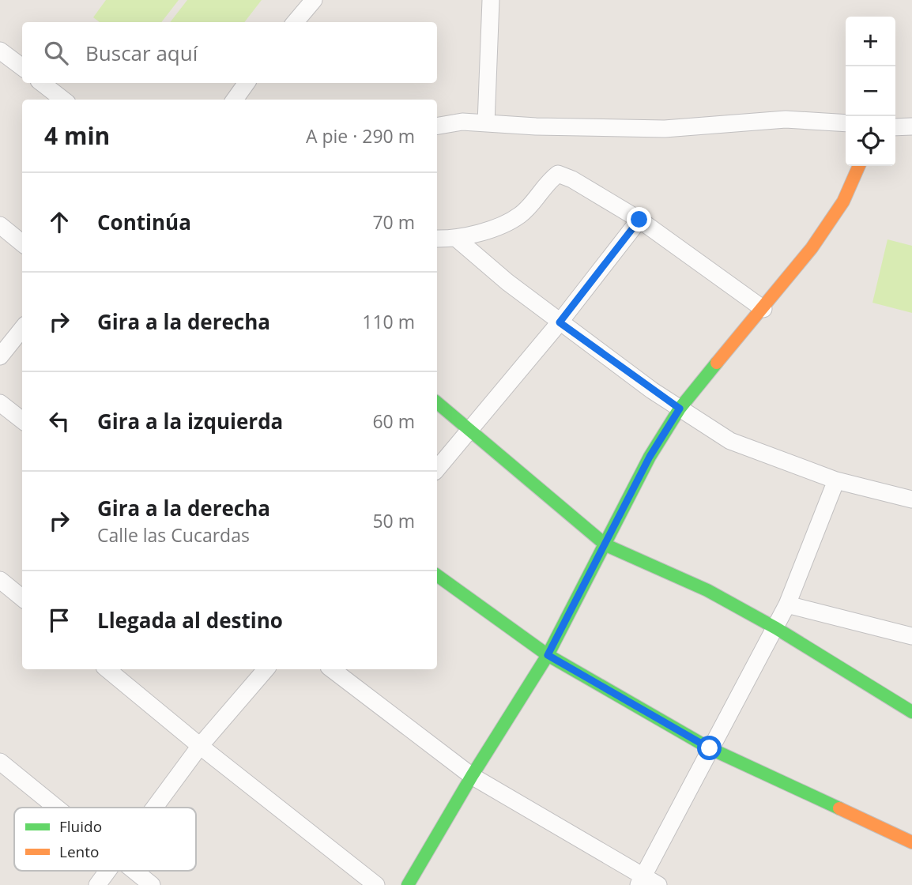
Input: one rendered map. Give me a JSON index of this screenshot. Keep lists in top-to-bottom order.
{
  "legend": ["Fluido", "Lento"],
  "page": {
    "map_buttons": ["+", "−"],
    "search": "Buscar aquí",
    "heading": ["4 min", "A pie · 290 m"],
    "list": [
      ["Continúa", "70 m"],
      ["Gira a la derecha", "110 m"],
      ["Gira a la izquierda", "60 m"],
      ["Gira a la derecha", "Calle las Cucardas", "50 m"],
      "Llegada al destino"
    ]
  }
}
